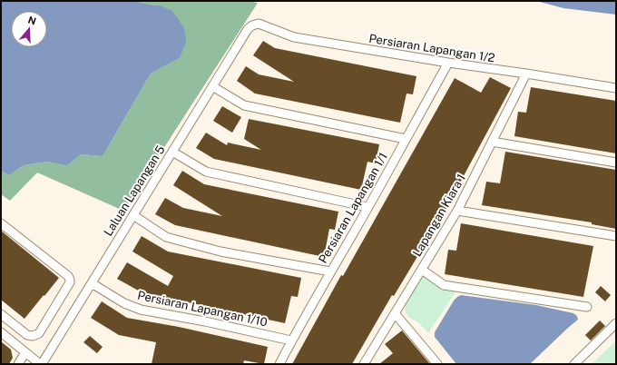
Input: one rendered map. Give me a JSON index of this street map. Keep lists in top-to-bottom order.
{
  "streets": {
    "street": [
      "Persiaran Lapangan 1/2",
      "Laluan Lapangan 5",
      "Persiaran Lapangan 1/1",
      "Lapangan Kiara 1",
      "Persiaran Lapangan 1/10"
    ]
  },
  "crossings": [
    ["Persiaran Lapangan 1/2", "Laluan Lapangan 5"],
    ["Persiaran Lapangan 1/2", "Persiaran Lapangan 1/1"],
    ["Persiaran Lapangan 1/2", "Lapangan Kiara 1"],
    ["Laluan Lapangan 5", "Persiaran Lapangan 1/10"],
    ["Persiaran Lapangan 1/1", "Persiaran Lapangan 1/10"]
  ],
  "north": "top"
}
